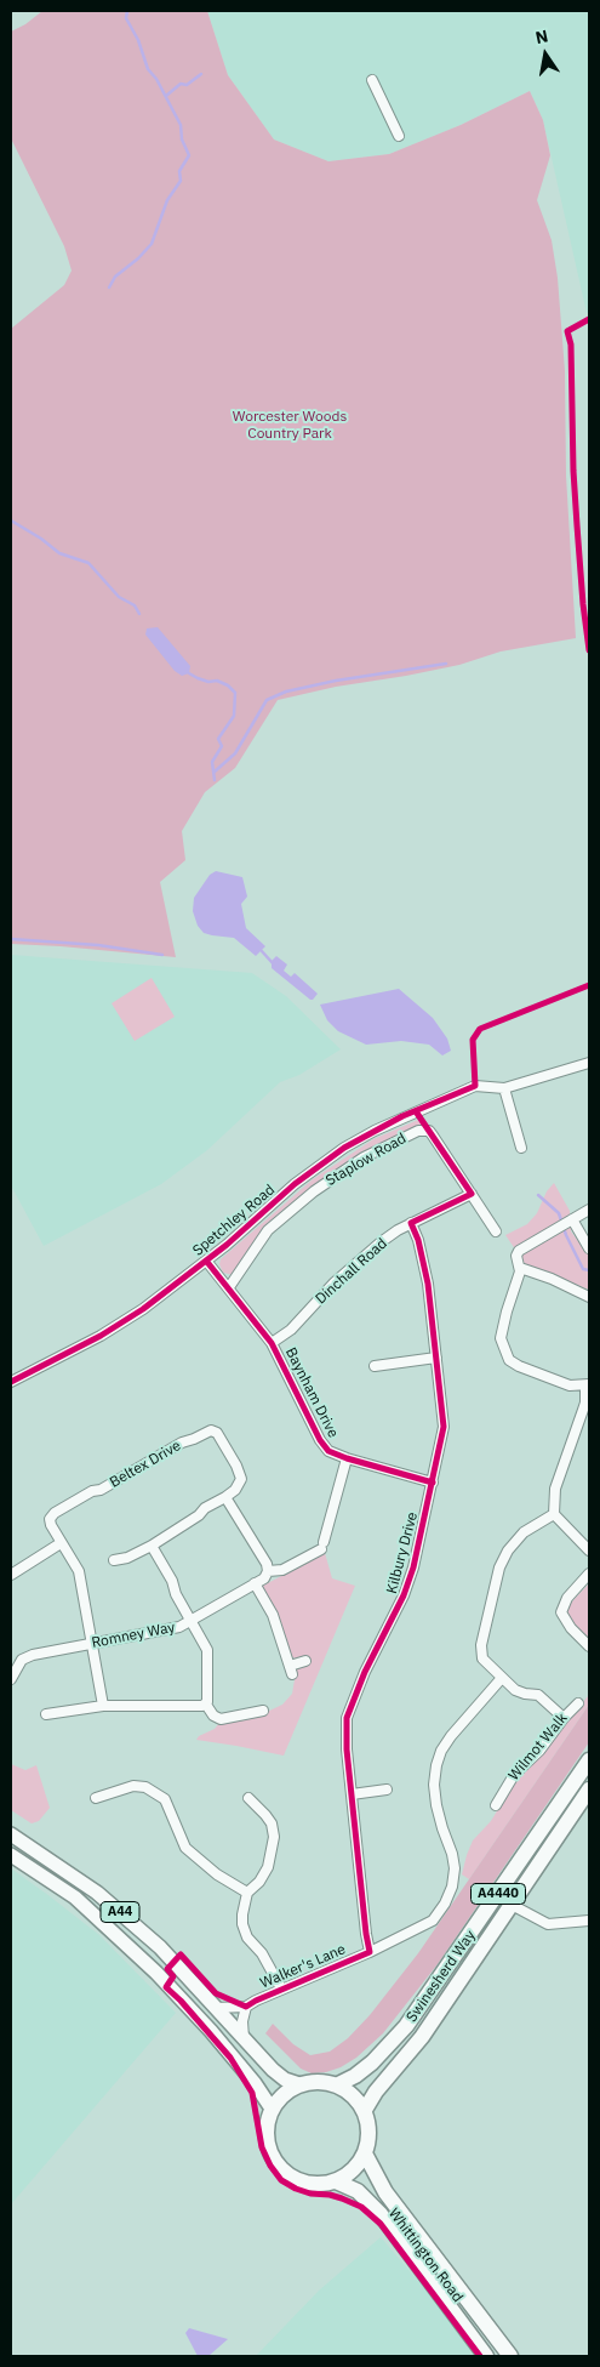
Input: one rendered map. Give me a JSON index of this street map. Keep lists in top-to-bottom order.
{
  "streets": {
    "highway": ["A4440", "Swinesherd Way", "Whittington Road"],
    "main road": ["A44"],
    "street": [
      "Staplow Road",
      "Spetchley Road",
      "Dinchall Road",
      "Baynham Drive",
      "Beltex Drive",
      "Kilbury Drive",
      "Romney Way",
      "Wilmot Walk",
      "Walker's Lane"
    ]
  },
  "crossings": [
    ["Staplow Road", "Dinchall Road"],
    ["Staplow Road", "Baynham Drive"],
    ["Spetchley Road", "Baynham Drive"],
    ["Dinchall Road", "Baynham Drive"],
    ["Dinchall Road", "Kilbury Drive"],
    ["Baynham Drive", "Kilbury Drive"],
    ["Baynham Drive", "Romney Way"],
    ["Beltex Drive", "Romney Way"],
    ["Kilbury Drive", "Walker's Lane"],
    ["A44", "Walker's Lane"],
    ["A44", "Swinesherd Way"],
    ["A44", "Whittington Road"],
    ["Swinesherd Way", "Whittington Road"]
  ],
  "parks": ["Worcester Woods Country Park"],
  "north": "top"
}
